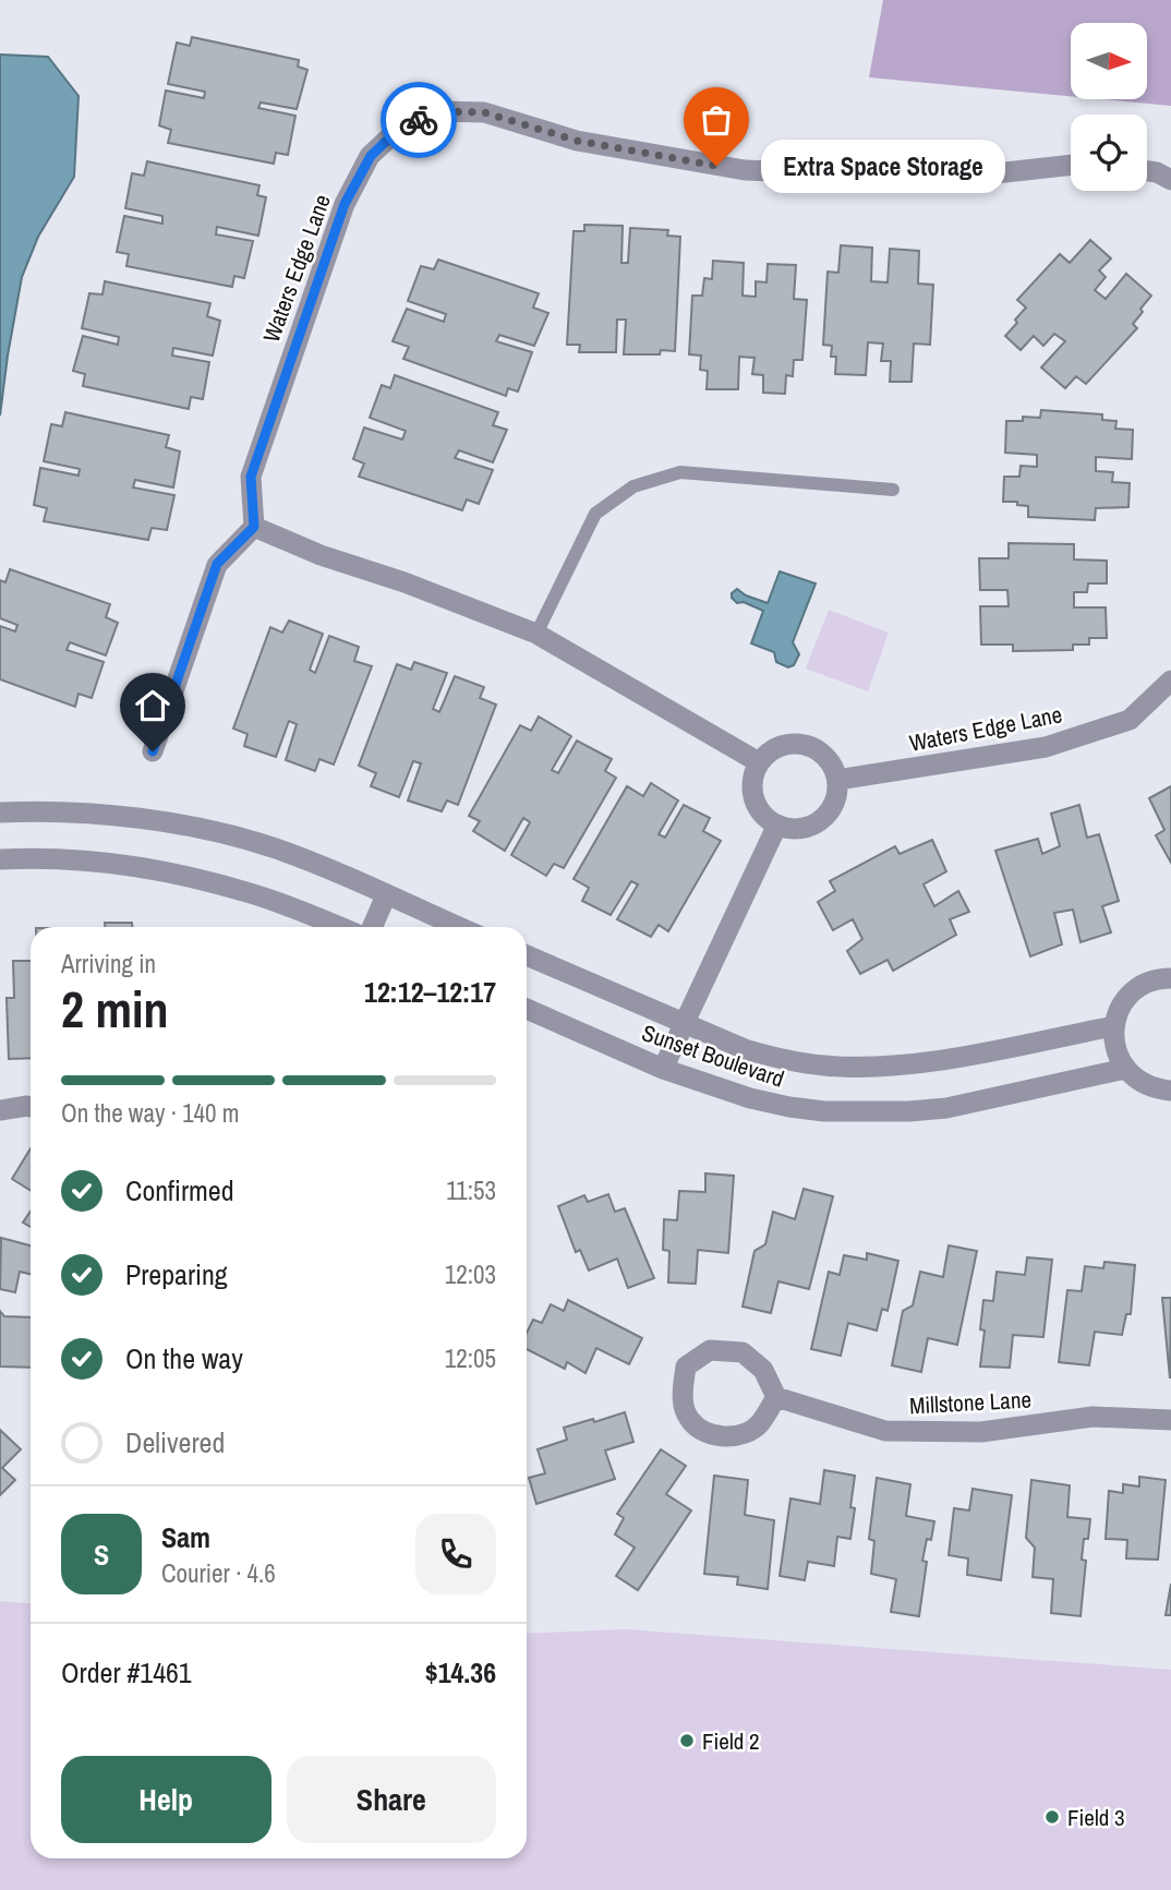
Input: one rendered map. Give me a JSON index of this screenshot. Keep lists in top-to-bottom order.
{
  "streets": {
    "street": ["Waters Edge Lane", "Sunset Boulevard", "Millstone Lane"]
  },
  "places": ["Extra Space Storage", "Field 2", "Field 3"],
  "north": "right",
  "page": {
    "bubble": "Extra Space Storage",
    "heading": ["2 min", "Arriving in", "12:12–12:17"],
    "panel": [
      "Sam",
      "Courier · 4.6",
      "Order #1461",
      "$14.36"
    ],
    "bar": "On the way · 140 m",
    "list": [
      ["Confirmed", "11:53"],
      ["Preparing", "12:03"],
      ["On the way", "12:05"],
      "Delivered"
    ],
    "round": "S",
    "buttons": ["Help", "Share"]
  }
}
